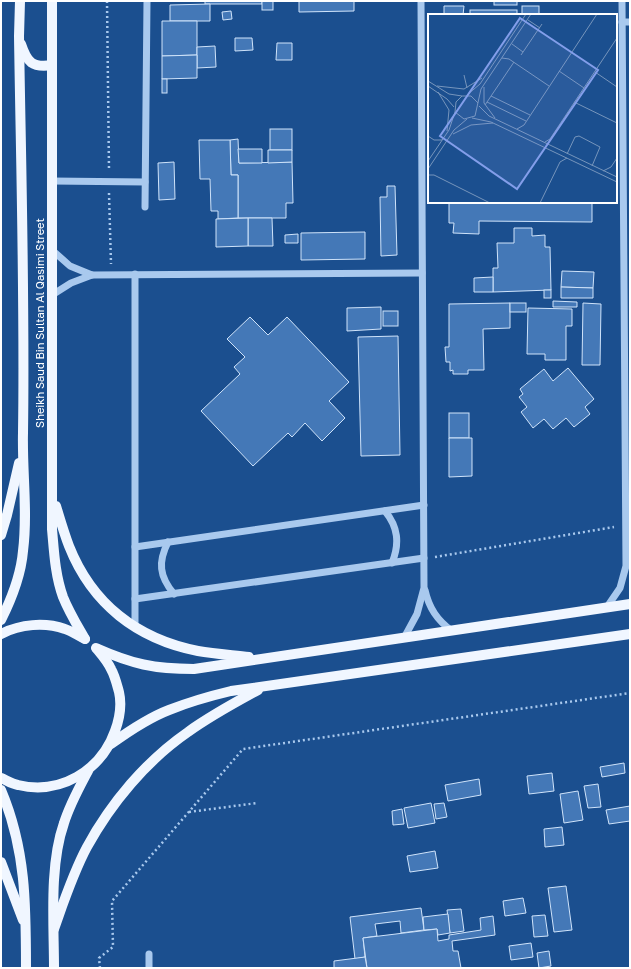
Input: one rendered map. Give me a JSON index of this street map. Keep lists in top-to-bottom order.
{
  "streets": {
    "main road": ["Sheikh Saud Bin Sultan Al Qasimi Street"]
  }
}
